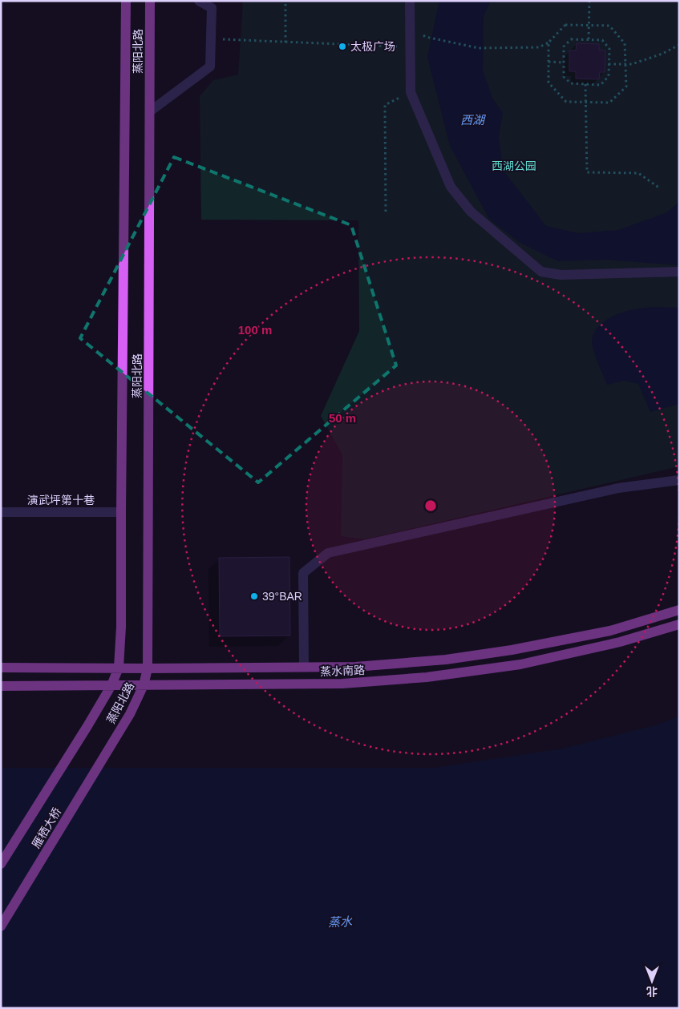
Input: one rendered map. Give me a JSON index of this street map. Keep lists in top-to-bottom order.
{
  "streets": {
    "main road": ["蒸阳北路", "蒸水南路", "雁栖大桥"],
    "street": ["演武坪第十巷"]
  },
  "crossings": [
    ["蒸阳北路", "演武坪第十巷"],
    ["蒸阳北路", "蒸水南路"],
    ["蒸阳北路", "雁栖大桥"]
  ],
  "water": ["西湖", "蒸水"],
  "parks": ["西湖公园"],
  "places": ["太极广场", "39°BAR"],
  "north": "bottom",
  "rings": ["100 m", "50 m"]
}
